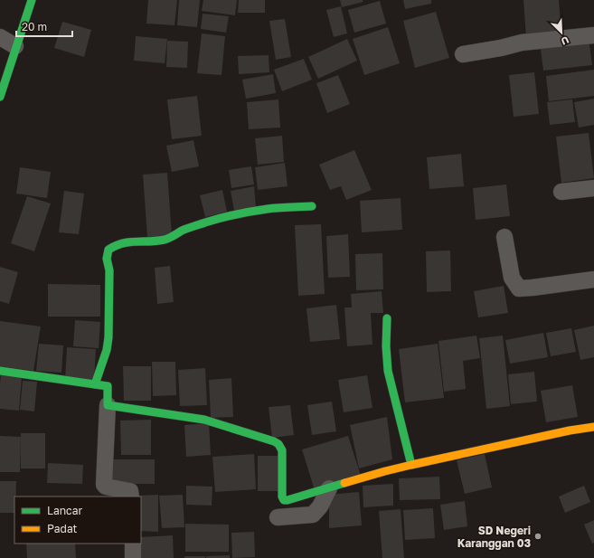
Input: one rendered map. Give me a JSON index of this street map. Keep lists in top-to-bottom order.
{
  "places": ["SD Negeri Karanggan 03"],
  "legend": ["Lancar", "Padat"],
  "scale_bar": "20 m",
  "north": "bottom right"
}
